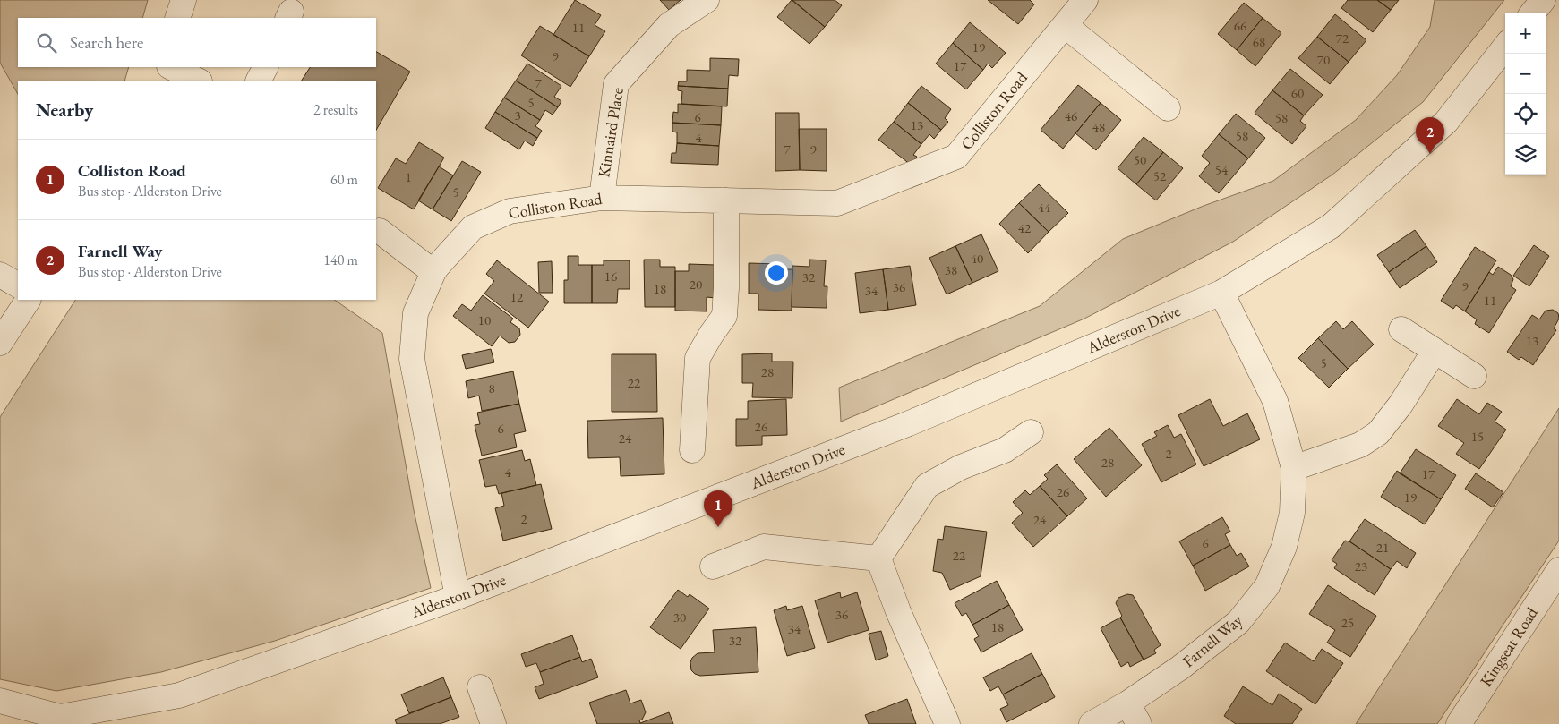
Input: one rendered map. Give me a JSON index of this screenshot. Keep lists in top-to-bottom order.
{
  "streets": {
    "street": [
      "Colliston Road",
      "Kinnaird Place",
      "Alderston Drive",
      "Farnell Way",
      "Kingseat Road"
    ]
  },
  "crossings": [
    ["Colliston Road", "Kinnaird Place"],
    ["Colliston Road", "Alderston Drive"],
    ["Alderston Drive", "Farnell Way"]
  ],
  "house_numbers": [
    "66",
    "11",
    "72",
    "68",
    "19",
    "9",
    "70",
    "17",
    "7",
    "60",
    "5",
    "3",
    "46",
    "6",
    "58",
    "13",
    "48",
    "58",
    "4",
    "7",
    "9",
    "50",
    "54",
    "52",
    "1",
    "5",
    "44",
    "42",
    "40",
    "38",
    "16",
    "32",
    "20",
    "9",
    "36",
    "18",
    "34",
    "12",
    "11",
    "10",
    "13",
    "5",
    "28",
    "22",
    "8",
    "26",
    "6",
    "15",
    "24",
    "2",
    "28",
    "4",
    "17",
    "26",
    "19",
    "2",
    "24",
    "6",
    "21",
    "22",
    "23",
    "36",
    "30",
    "25",
    "18",
    "34",
    "32"
  ],
  "page": {
    "map_buttons": ["+", "−"],
    "search": "Search here",
    "heading": ["Nearby", "2 results"],
    "pins": ["2", "1"],
    "list": [
      {
        "mark": "1",
        "name": "Colliston Road",
        "note": "Bus stop · Alderston Drive",
        "value": "60 m"
      },
      {
        "mark": "2",
        "name": "Farnell Way",
        "note": "Bus stop · Alderston Drive",
        "value": "140 m"
      }
    ]
  }
}
